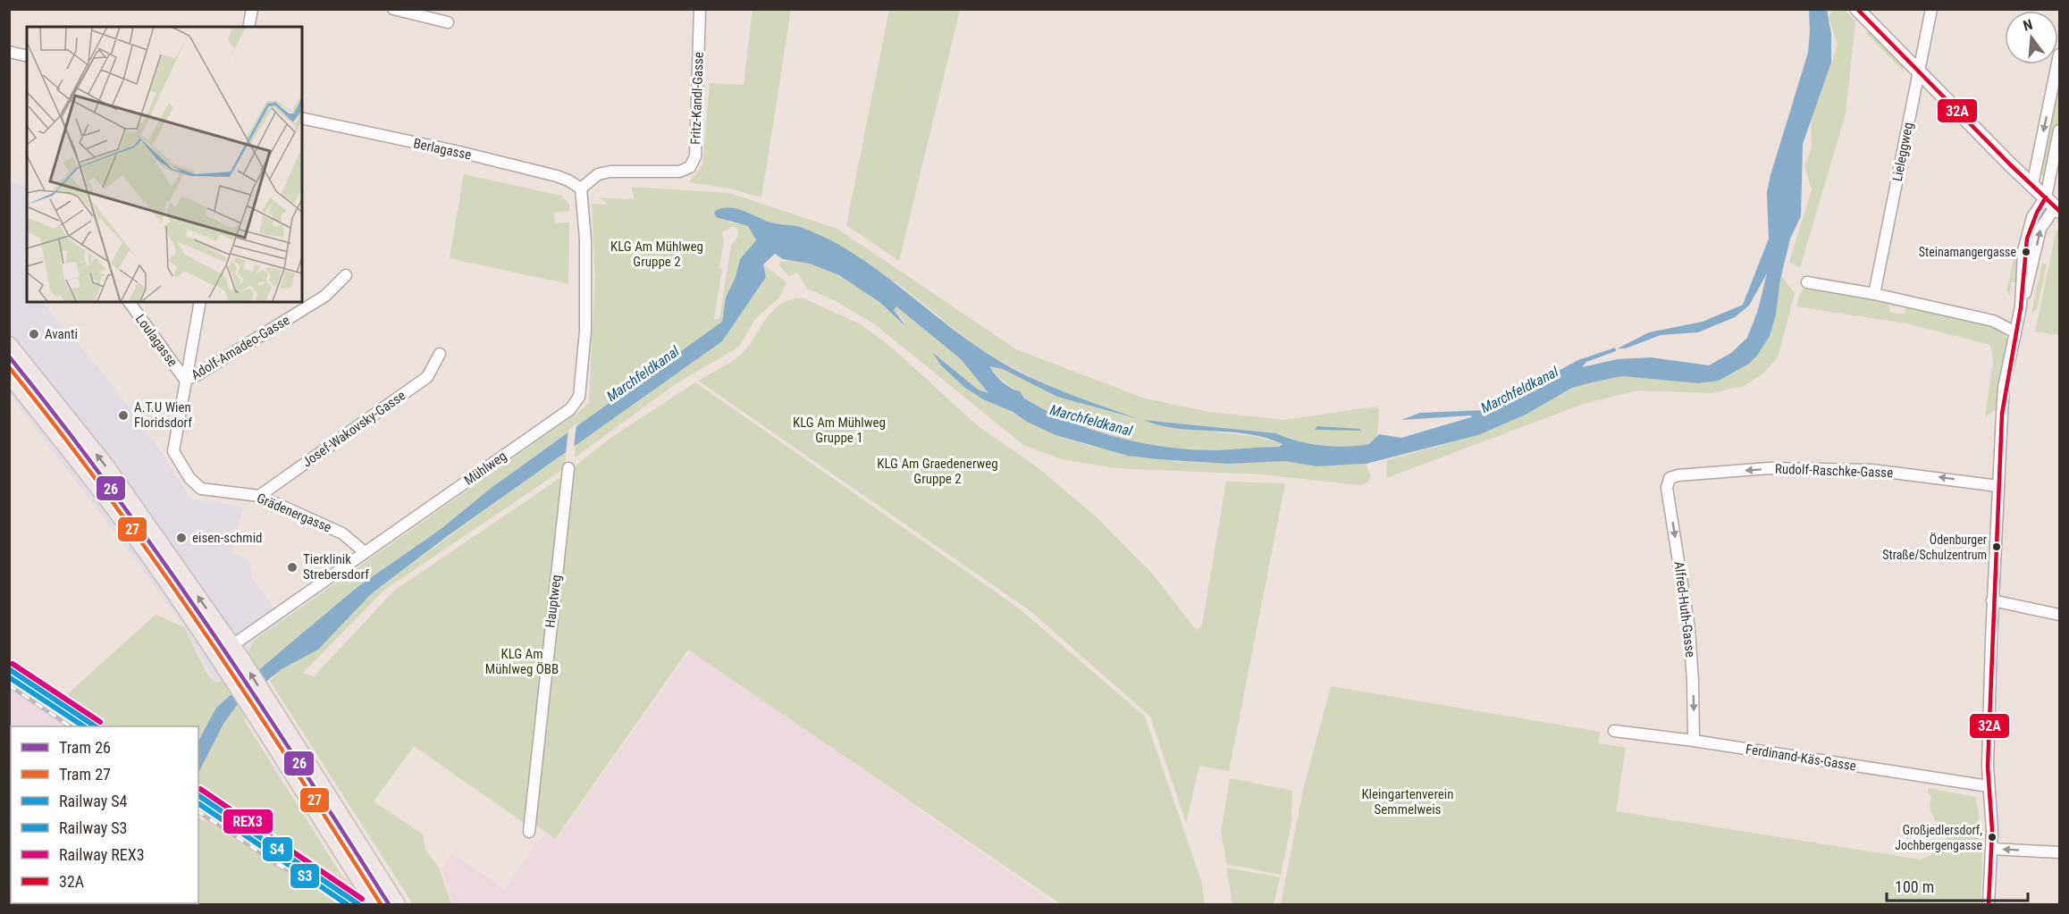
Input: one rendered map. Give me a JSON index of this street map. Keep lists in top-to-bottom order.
{
  "streets": {
    "street": [
      "Fritz-Kandl-Gasse",
      "Berlagasse",
      "Lieleggweg",
      "Loulagasse",
      "Adolf-Amadeo-Gasse",
      "Josef-Wakovsky-Gasse",
      "Mühlweg",
      "Rudolf-Raschke-Gasse",
      "Grädenergasse",
      "Hauptweg",
      "Alfred-Huth-Gasse",
      "Ferdinand-Käs-Gasse"
    ]
  },
  "crossings": [
    ["Fritz-Kandl-Gasse", "Berlagasse"],
    ["Fritz-Kandl-Gasse", "Mühlweg"],
    ["Berlagasse", "Mühlweg"],
    ["Loulagasse", "Adolf-Amadeo-Gasse"],
    ["Loulagasse", "Grädenergasse"],
    ["Adolf-Amadeo-Gasse", "Grädenergasse"],
    ["Josef-Wakovsky-Gasse", "Grädenergasse"],
    ["Mühlweg", "Grädenergasse"],
    ["Rudolf-Raschke-Gasse", "Alfred-Huth-Gasse"],
    ["Alfred-Huth-Gasse", "Ferdinand-Käs-Gasse"]
  ],
  "one_way": ["Rudolf-Raschke-Gasse", "Alfred-Huth-Gasse"],
  "water": ["Marchfeldkanal"],
  "parks": [
    "KLG Am Mühlweg Gruppe 2",
    "KLG Am Mühlweg Gruppe 1",
    "KLG Am Graedenerweg Gruppe 2",
    "KLG Am Mühlweg ÖBB",
    "Kleingartenverein Semmelweis"
  ],
  "places": [
    "Steinamangergasse",
    "Avanti",
    "A.T.U Wien Floridsdorf",
    "eisen-schmid",
    "Ödenburger Straße/Schulzentrum",
    "Tierklinik Strebersdorf",
    "Großjedlersdorf, Jochbergengasse"
  ],
  "lines": [
    "transit line 32A",
    "tram line 26",
    "tram line 27",
    "rail line REX3",
    "rail line S4",
    "rail line S3"
  ],
  "legend": [
    "Tram 26",
    "Tram 27",
    "Railway S4",
    "Railway S3",
    "Railway REX3",
    "32A"
  ],
  "scale_bar": "100 m",
  "north": "top"
}
